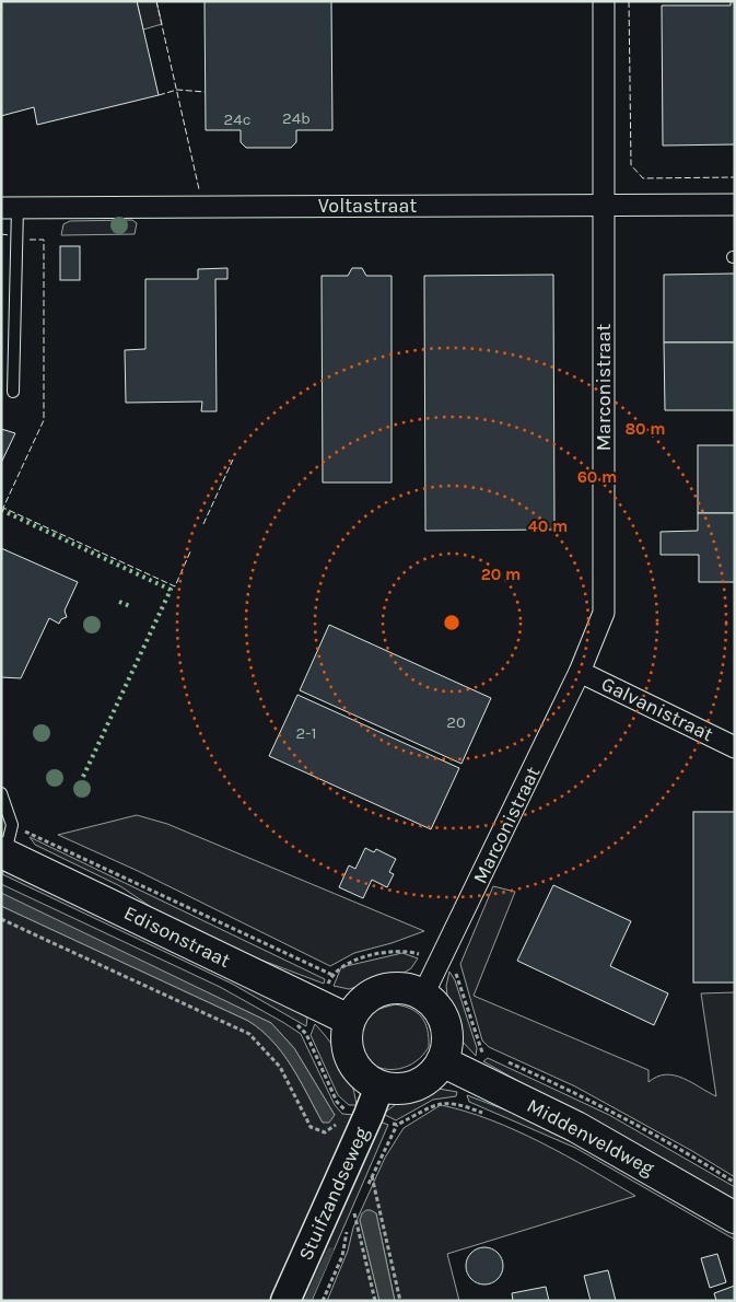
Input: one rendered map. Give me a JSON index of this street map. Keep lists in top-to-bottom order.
{
  "streets": {
    "main road": ["Edisonstraat", "Middenveldweg"],
    "street": [
      "Voltastraat",
      "Marconistraat",
      "Galvanistraat",
      "Stuifzandseweg"
    ]
  },
  "crossings": [
    ["Voltastraat", "Marconistraat"],
    ["Marconistraat", "Galvanistraat"],
    ["Marconistraat", "Edisonstraat"],
    ["Marconistraat", "Middenveldweg"],
    ["Marconistraat", "Stuifzandseweg"],
    ["Edisonstraat", "Middenveldweg"],
    ["Edisonstraat", "Stuifzandseweg"],
    ["Middenveldweg", "Stuifzandseweg"]
  ],
  "house_numbers": [
    "24b",
    "24c",
    "20",
    "2-1"
  ],
  "rings": [
    "80 m",
    "60 m",
    "40 m",
    "20 m"
  ]
}
